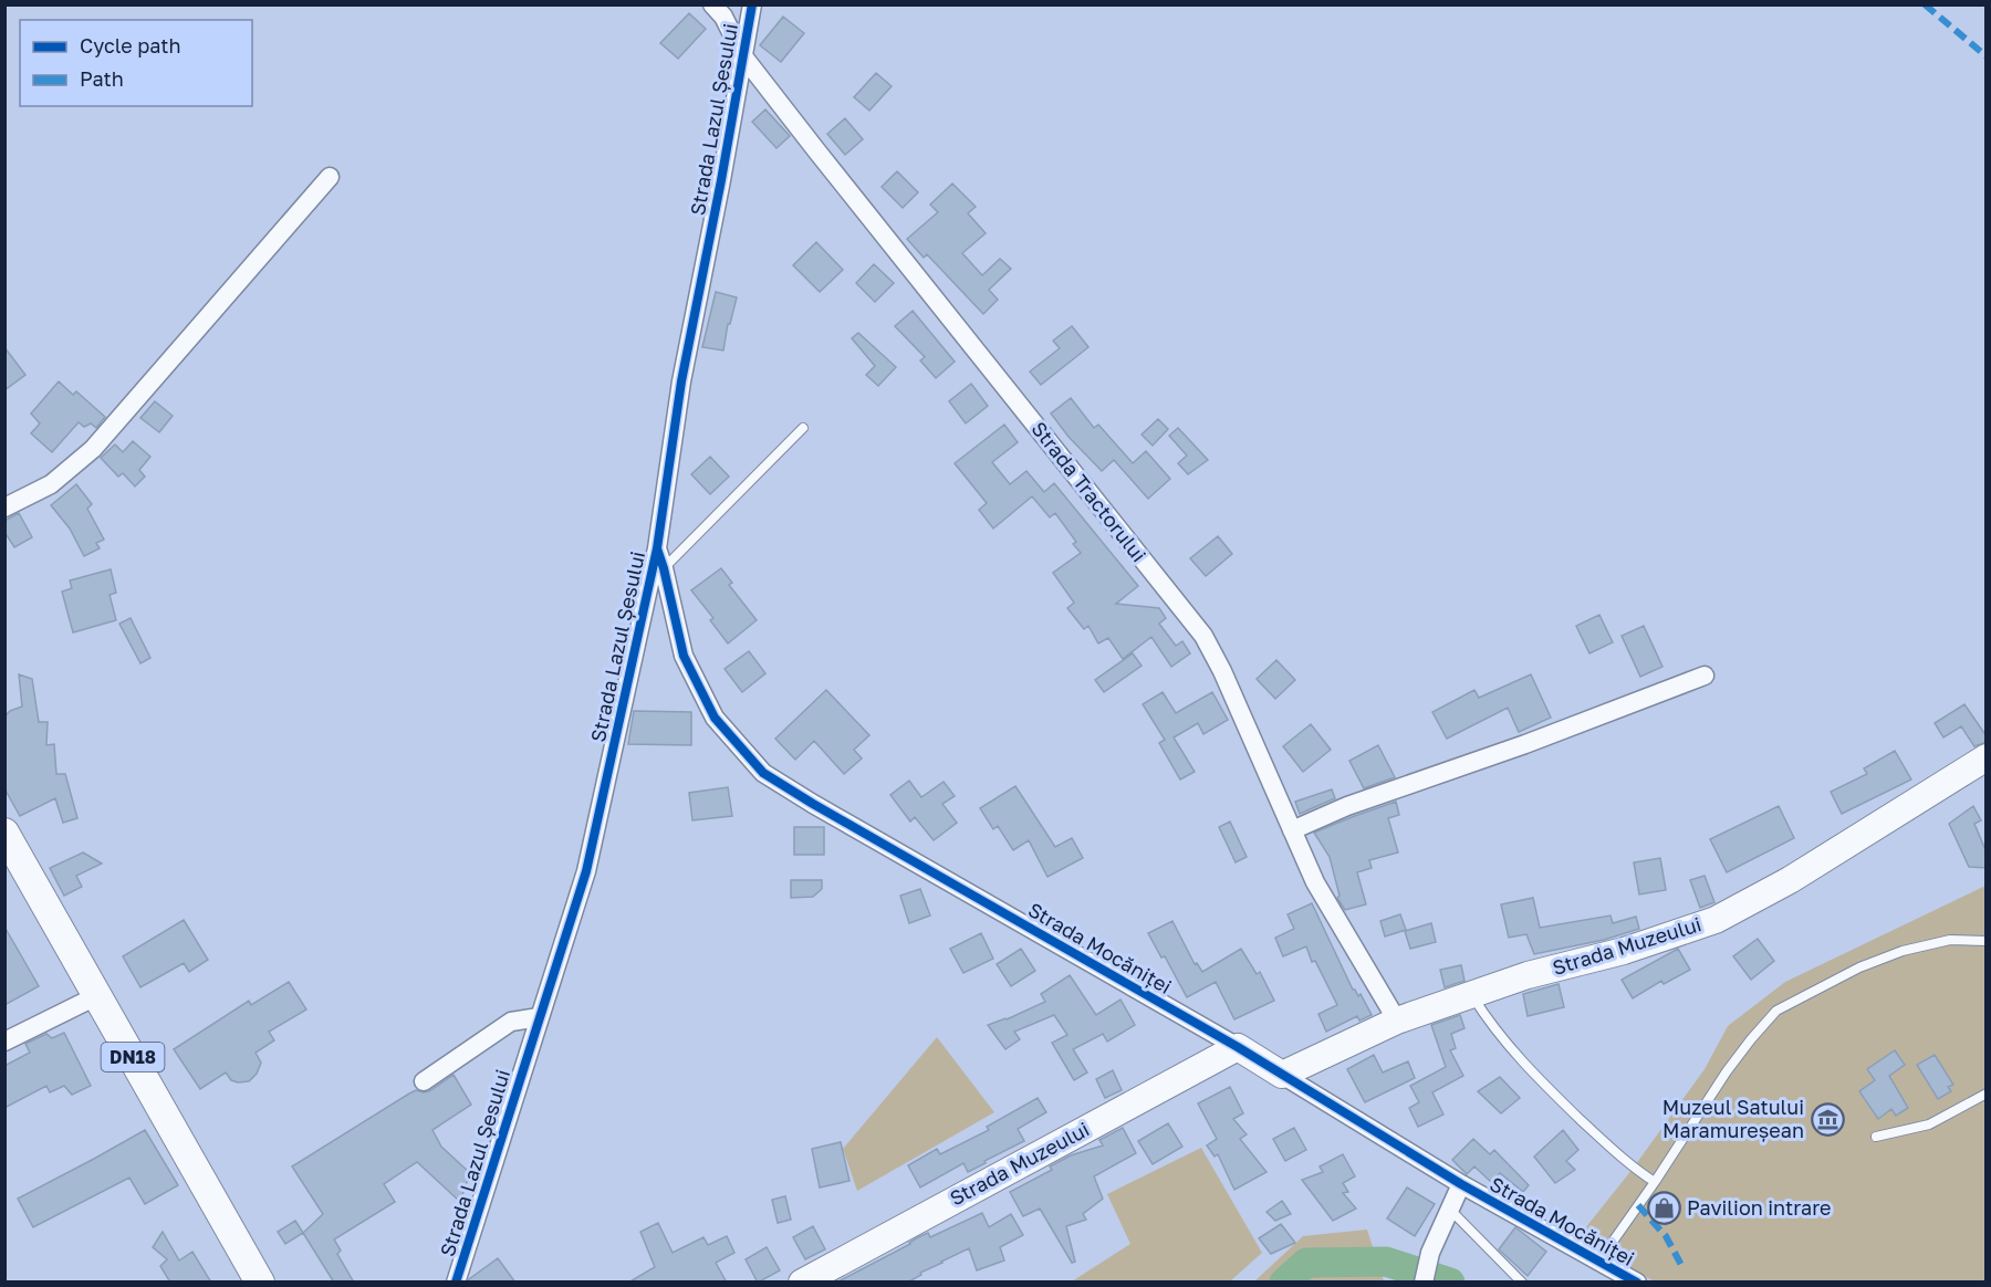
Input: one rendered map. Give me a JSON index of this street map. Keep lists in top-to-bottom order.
{
  "streets": {
    "main road": ["DN18"],
    "street": [
      "Strada Lazul Șesului",
      "Strada Tractorului",
      "Strada Muzeului",
      "Strada Mocăniței"
    ]
  },
  "crossings": [
    ["Strada Lazul Șesului", "Strada Tractorului"],
    ["Strada Lazul Șesului", "Strada Mocăniței"],
    ["Strada Tractorului", "Strada Muzeului"],
    ["Strada Muzeului", "Strada Mocăniței"]
  ],
  "places": {
    "museum": ["Muzeul Satului Maramureșean"],
    "shop": ["Pavilion intrare"]
  },
  "legend": ["Cycle path", "Path"]
}
